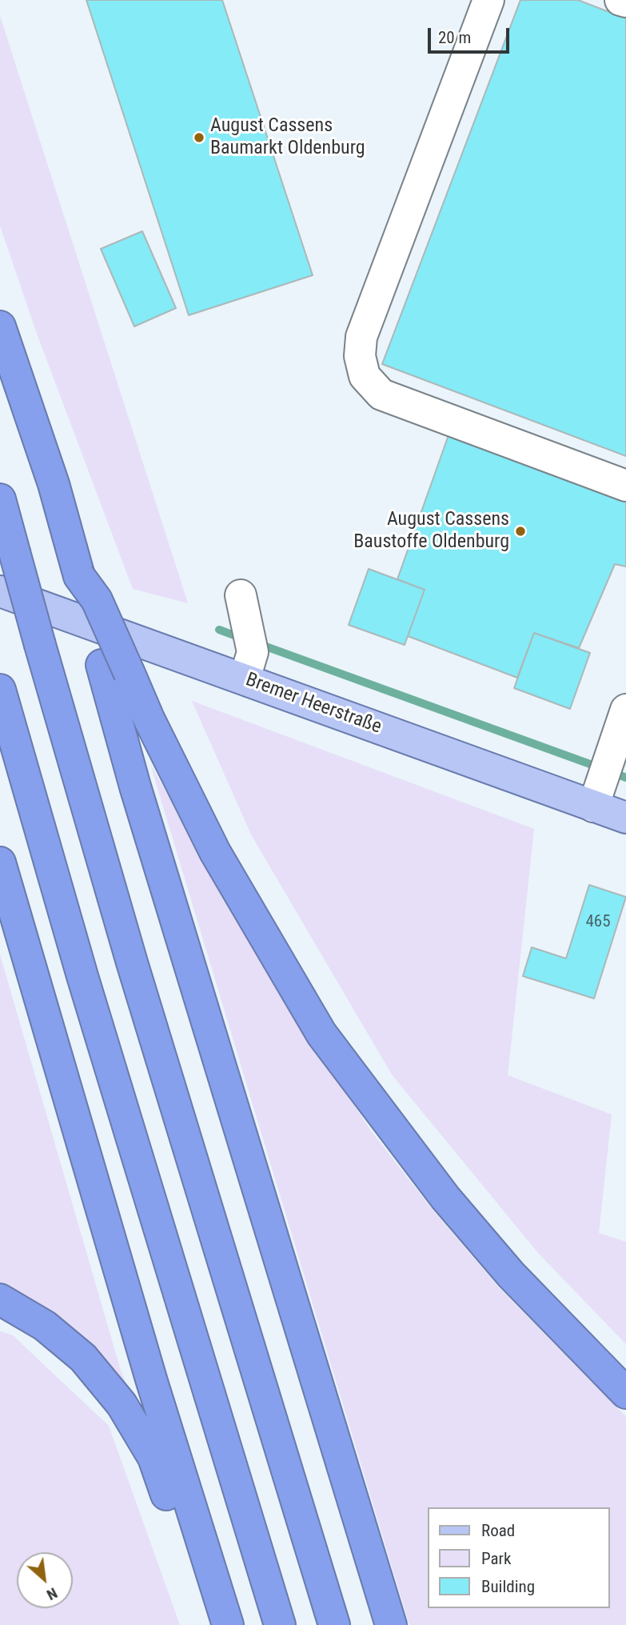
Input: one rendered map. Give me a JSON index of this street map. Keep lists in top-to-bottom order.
{
  "streets": {
    "main road": ["Bremer Heerstraße"]
  },
  "places": ["August Cassens Baumarkt Oldenburg", "August Cassens Baustoffe Oldenburg"],
  "house_numbers": ["465"],
  "legend": ["Road", "Park", "Building"],
  "scale_bar": "20 m",
  "north": "bottom right"
}
